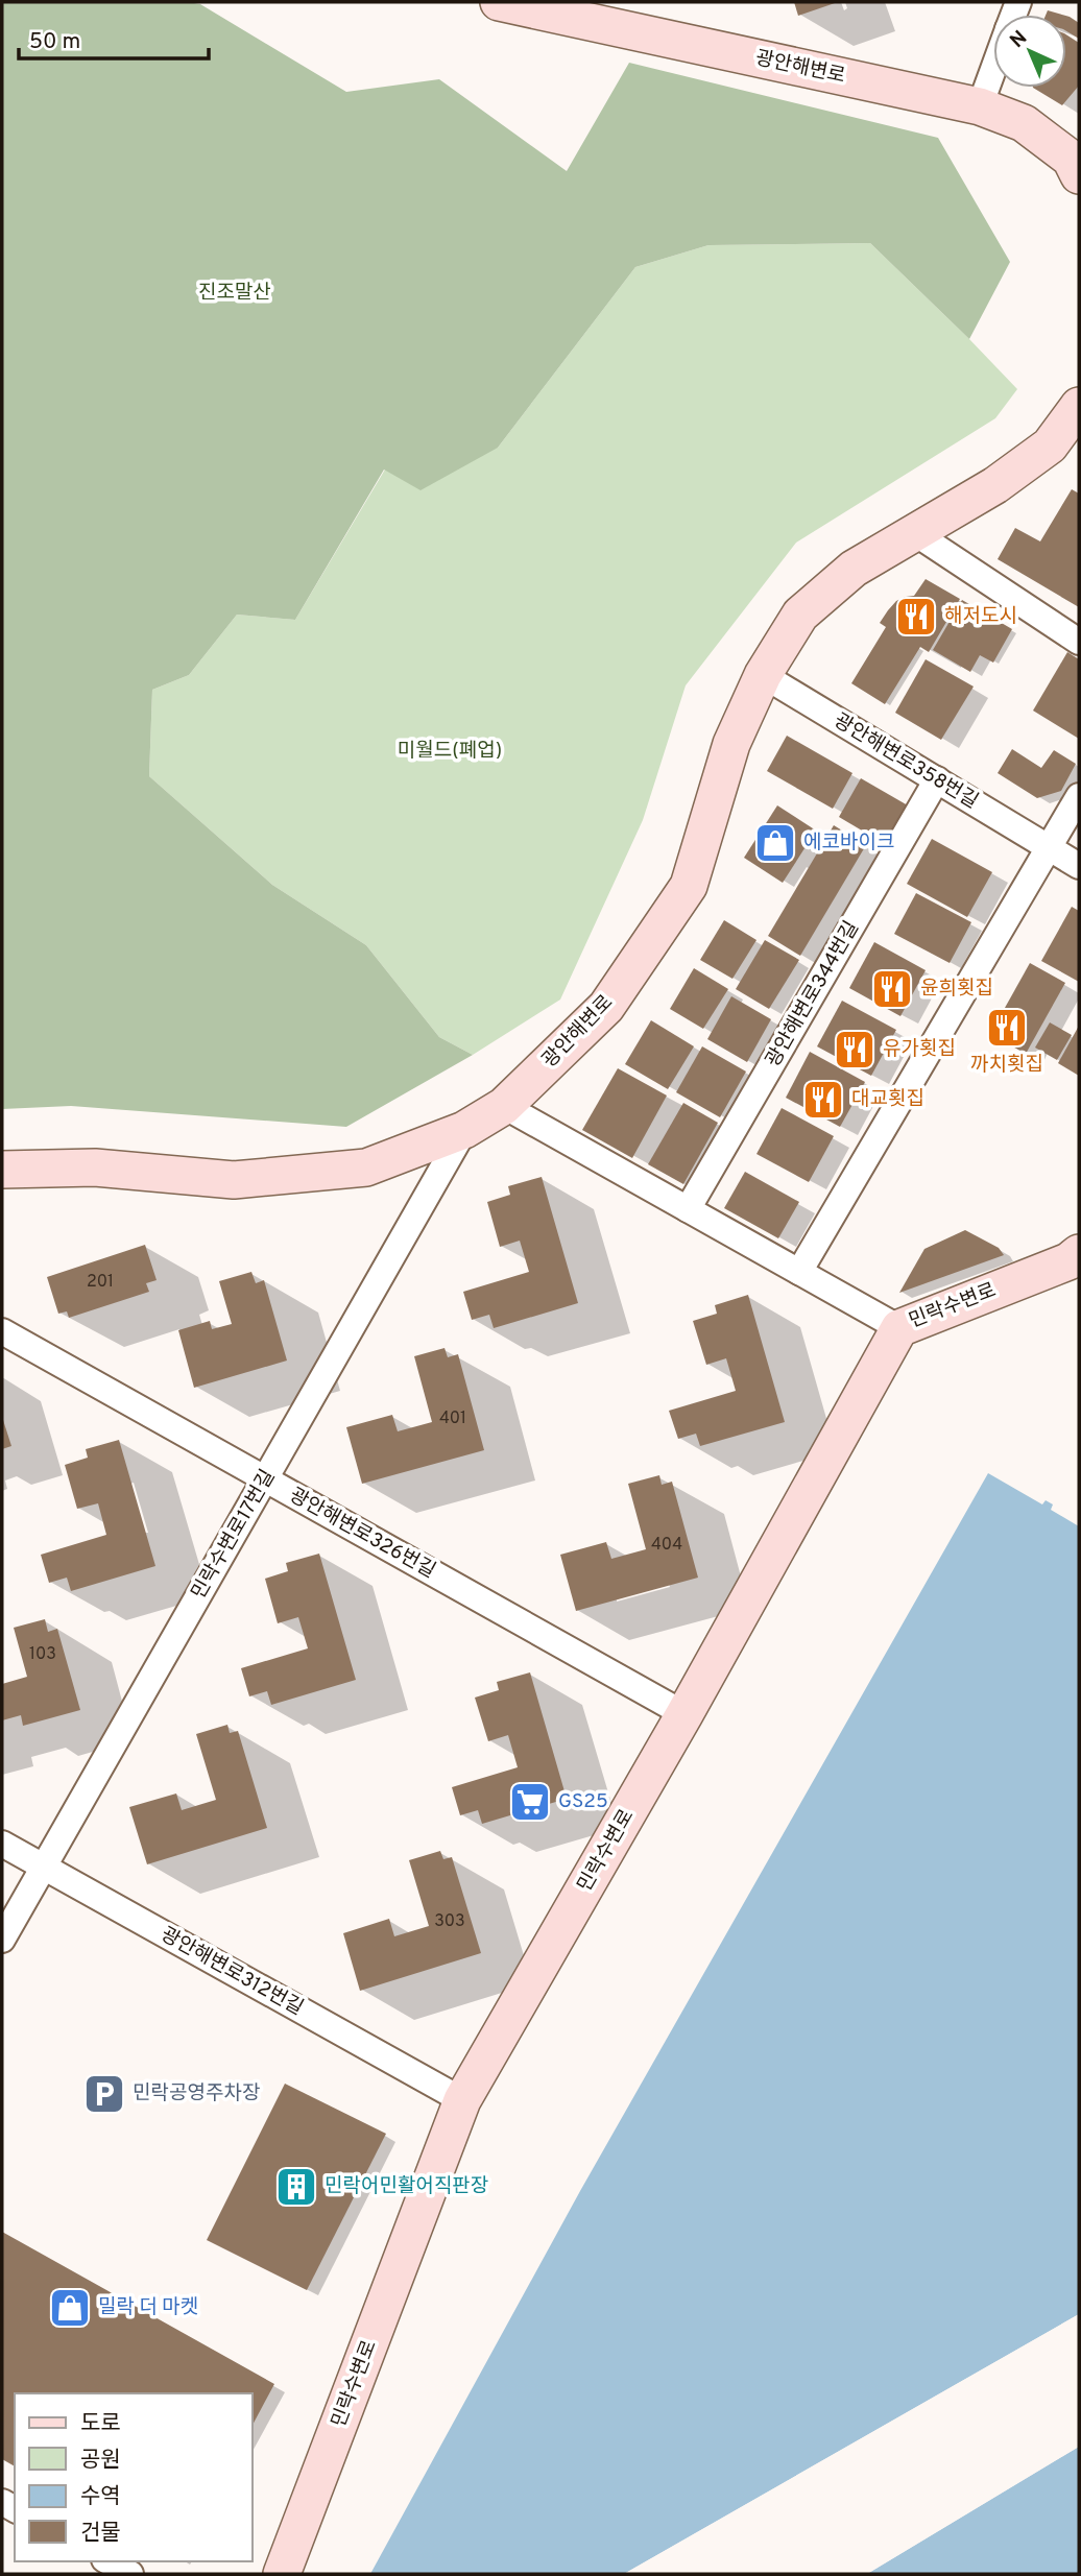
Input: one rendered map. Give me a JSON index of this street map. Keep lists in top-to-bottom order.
{
  "streets": {
    "main road": ["광안해변로", "민락수변로"],
    "street": [
      "광안해변로358번길",
      "광안해변로344번길",
      "광안해변로326번길",
      "민락수변로17번길",
      "광안해변로312번길"
    ]
  },
  "crossings": [
    ["광안해변로", "광안해변로358번길"],
    ["광안해변로", "민락수변로17번길"],
    ["광안해변로358번길", "광안해변로344번길"],
    ["민락수변로", "광안해변로326번길"],
    ["민락수변로", "광안해변로312번길"],
    ["광안해변로326번길", "민락수변로17번길"],
    ["민락수변로17번길", "광안해변로312번길"]
  ],
  "parks": ["진조말산", "미월드(폐업)"],
  "places": {
    "restaurant": [
      "해저도시",
      "윤희횟집",
      "까치횟집",
      "유가횟집",
      "대교횟집"
    ],
    "shop": ["에코바이크", "밀락 더 마켓"],
    "supermarket": ["GS25"],
    "parking": ["민락공영주차장"],
    "building": ["민락어민활어직판장"]
  },
  "house_numbers": [
    "201",
    "401",
    "404",
    "103",
    "303"
  ],
  "legend": [
    "도로",
    "공원",
    "수역",
    "건물"
  ],
  "scale_bar": "50 m",
  "north": "top left"
}
